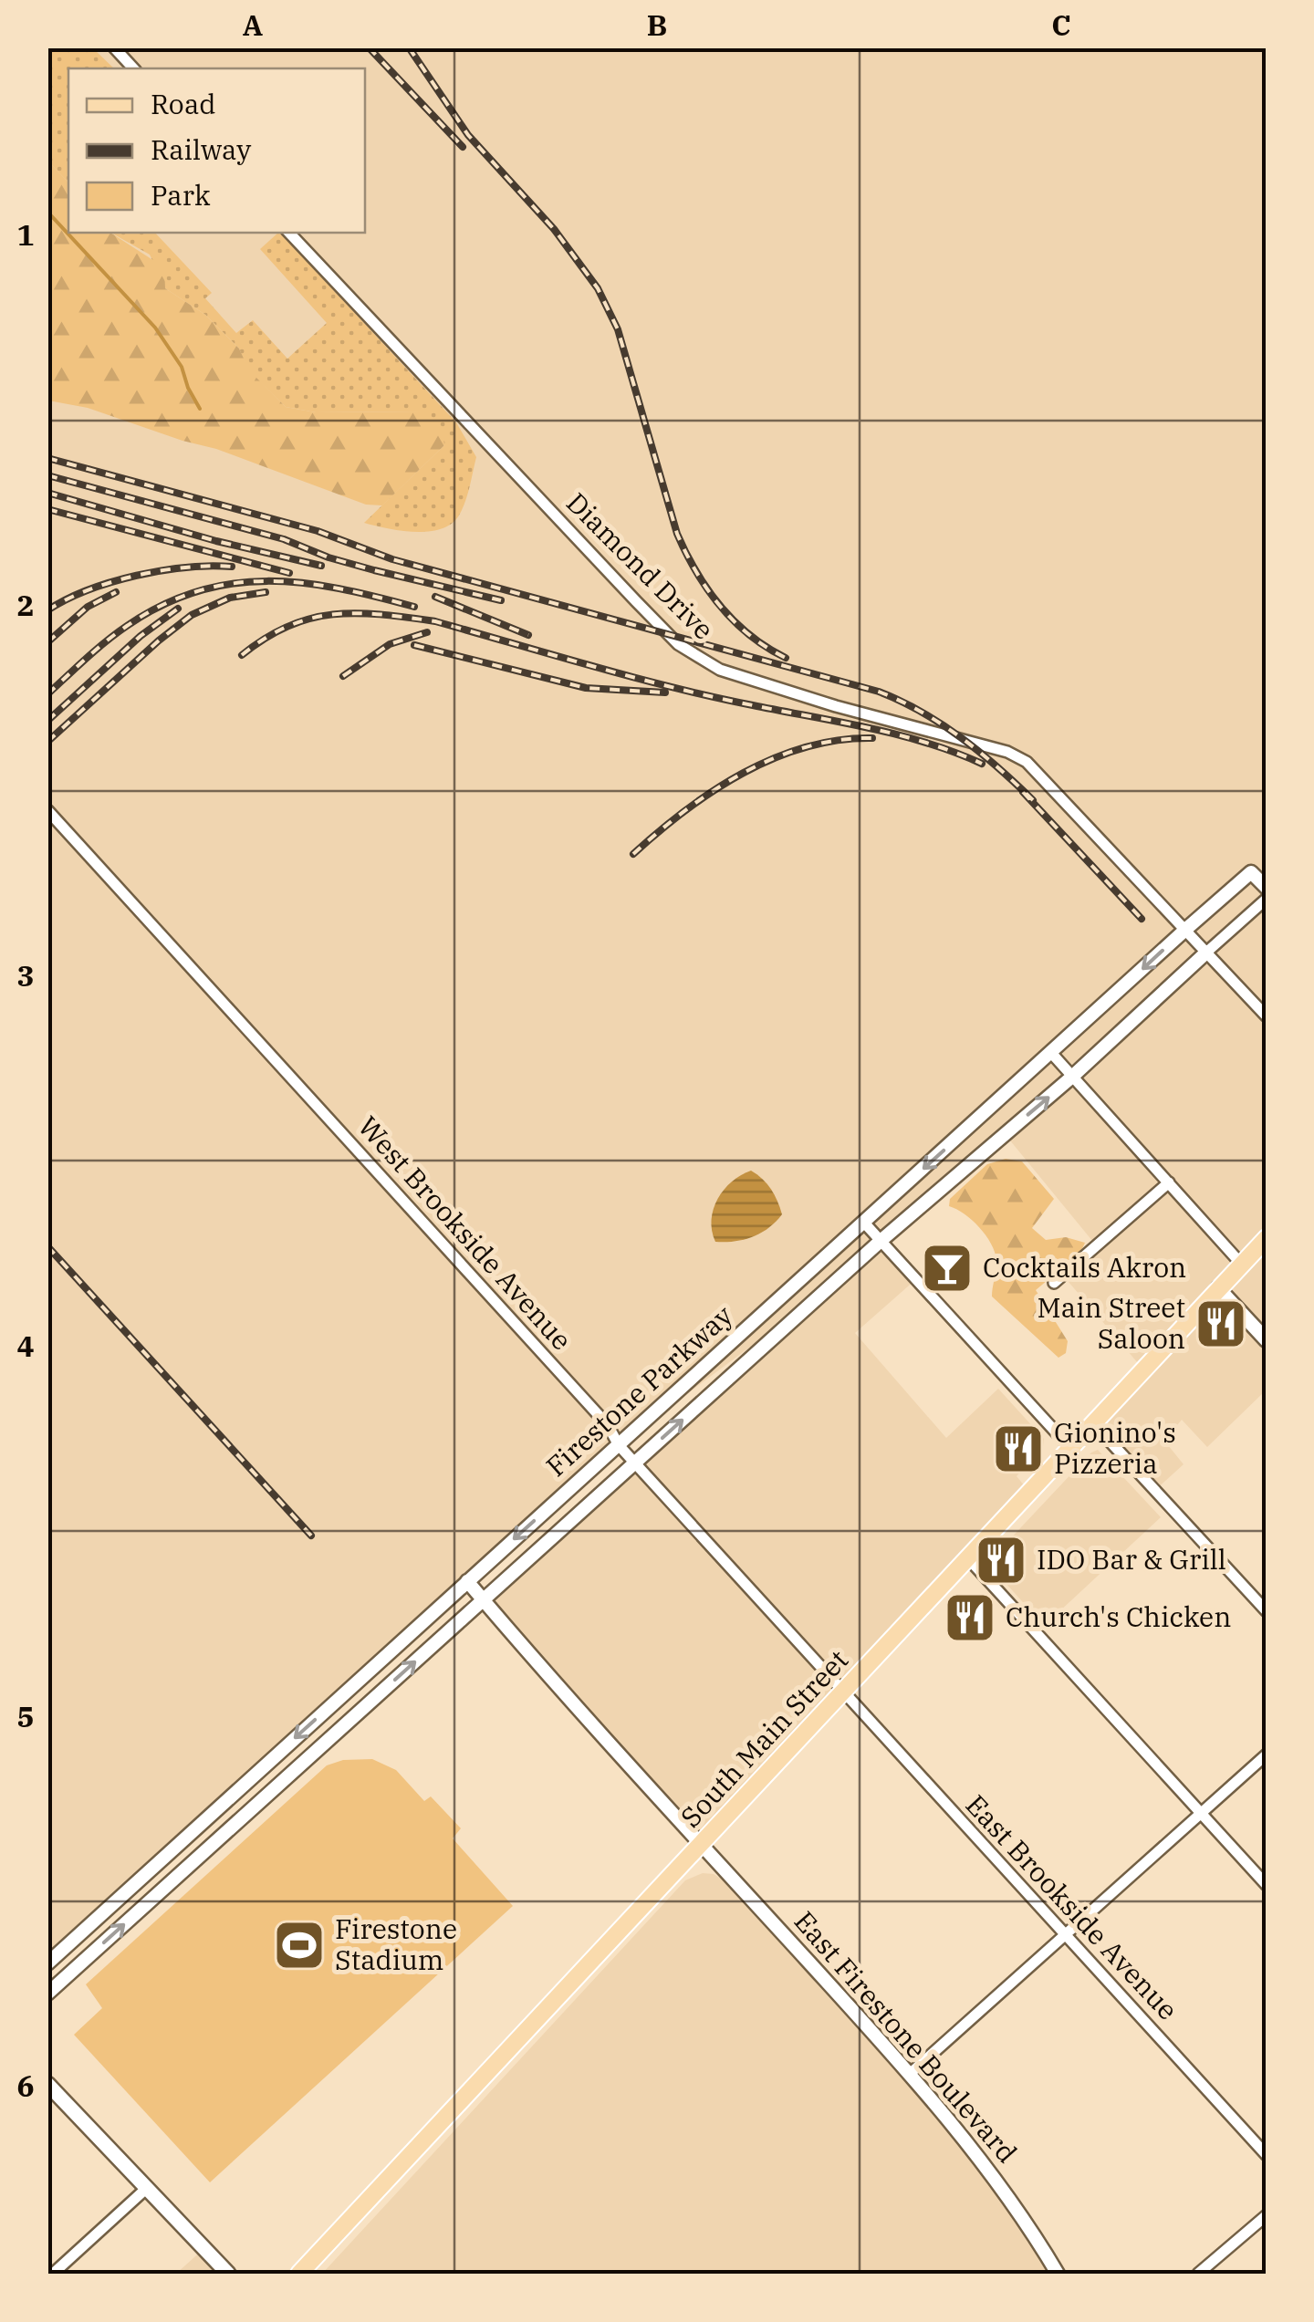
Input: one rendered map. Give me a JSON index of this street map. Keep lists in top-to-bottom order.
{
  "streets": {
    "main road": ["South Main Street"],
    "street": [
      "Diamond Drive",
      "West Brookside Avenue",
      "Firestone Parkway",
      "East Brookside Avenue",
      "East Firestone Boulevard"
    ]
  },
  "crossings": [
    ["Diamond Drive", "Firestone Parkway"],
    ["West Brookside Avenue", "Firestone Parkway"],
    ["West Brookside Avenue", "South Main Street"],
    ["West Brookside Avenue", "East Brookside Avenue"],
    ["Firestone Parkway", "East Firestone Boulevard"],
    ["South Main Street", "East Brookside Avenue"],
    ["South Main Street", "East Firestone Boulevard"]
  ],
  "places": {
    "bar": ["Cocktails Akron"],
    "restaurant": [
      "Main Street Saloon",
      "Gionino's Pizzeria",
      "IDO Bar & Grill",
      "Church's Chicken"
    ],
    "sports": ["Firestone Stadium"]
  },
  "legend": ["Road", "Railway", "Park"],
  "grid": {
    "columns": ["A", "B", "C"],
    "rows": [
      "1",
      "2",
      "3",
      "4",
      "5",
      "6"
    ]
  }
}
